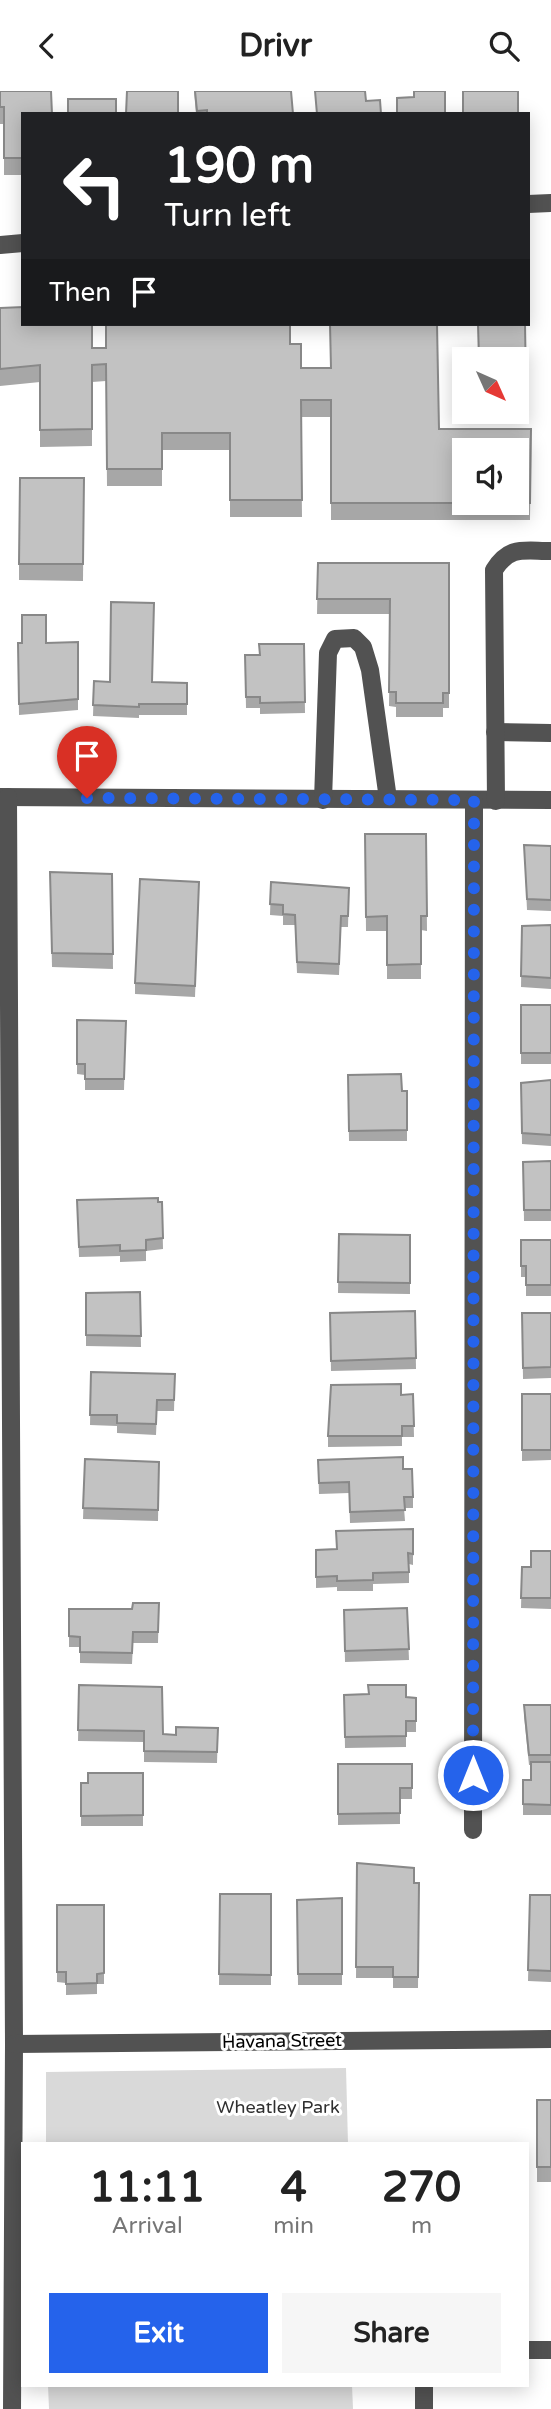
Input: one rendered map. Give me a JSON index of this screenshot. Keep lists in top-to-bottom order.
{
  "streets": {
    "street": ["Havana Street"]
  },
  "parks": ["Wheatley Park"],
  "north": "bottom right",
  "page": {
    "header": "Drivr",
    "turn": ["190 m", "Turn left"],
    "then": "Then",
    "eta": [
      "11:11",
      "Arrival",
      "4",
      "min",
      "270",
      "m"
    ],
    "buttons": ["Exit", "Share"]
  }
}
